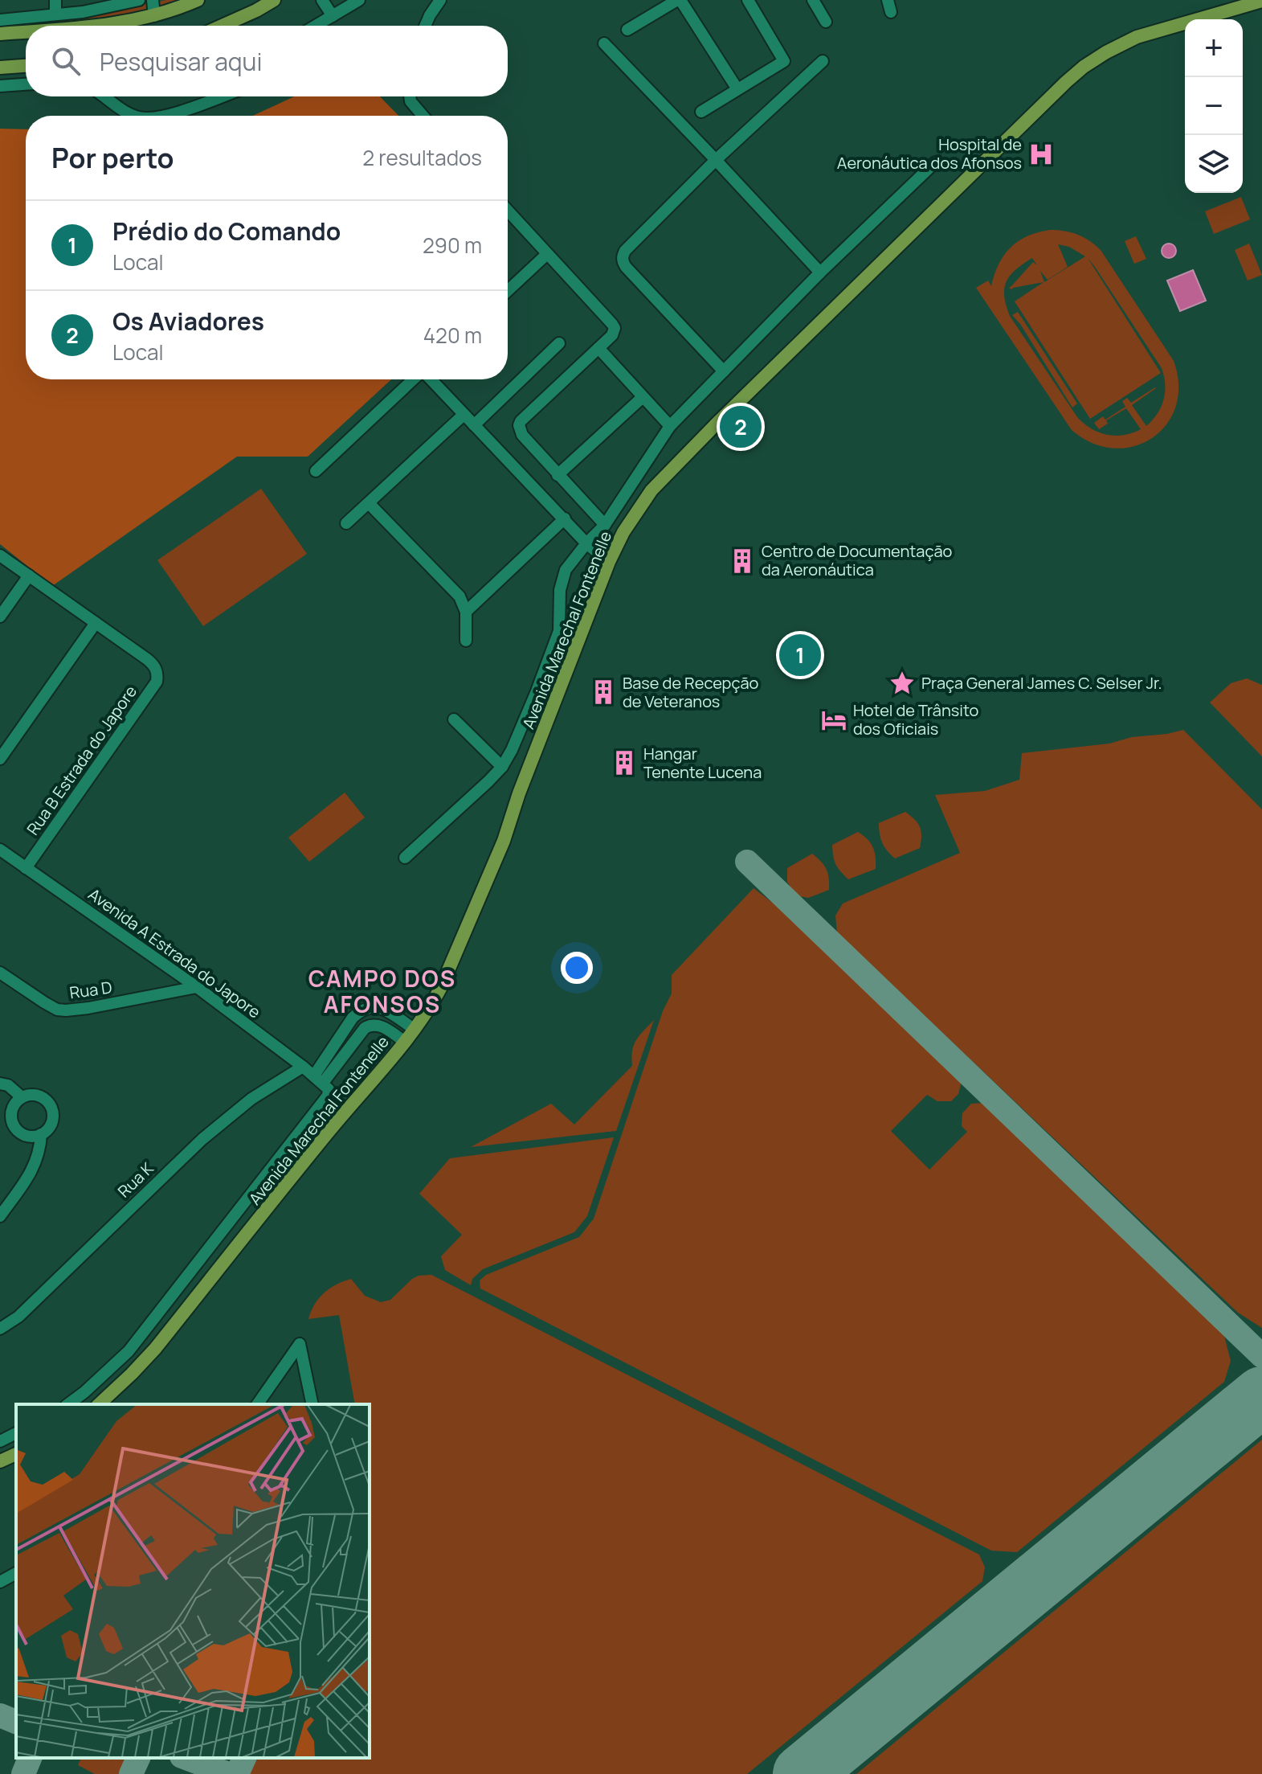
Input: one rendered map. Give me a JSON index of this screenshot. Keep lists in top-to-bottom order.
{
  "streets": {
    "main road": ["Avenida Marechal Fontenelle"],
    "street": [
      "Rua B Estrada do Japore",
      "Avenida A Estrada do Japore",
      "Rua D",
      "Rua K"
    ]
  },
  "crossings": [
    ["Rua B Estrada do Japore", "Avenida A Estrada do Japore"],
    ["Avenida A Estrada do Japore", "Rua D"],
    ["Avenida A Estrada do Japore", "Rua K"]
  ],
  "districts": ["CAMPO DOS AFONSOS"],
  "places": {
    "hospital": ["Hospital de Aeronáutica dos Afonsos"],
    "building": ["Centro de Documentação da Aeronáutica", "Base de Recepção de Veteranos", "Hangar Tenente Lucena"],
    "place": ["Praça General James C. Selser Jr."],
    "hotel": ["Hotel de Trânsito dos Oficiais"]
  },
  "page": {
    "map_buttons": ["+", "−"],
    "search": "Pesquisar aqui",
    "heading": ["Por perto", "2 resultados"],
    "list": [
      {
        "mark": "1",
        "name": "Prédio do Comando",
        "note": "Local",
        "value": "290 m"
      },
      {
        "mark": "2",
        "name": "Os Aviadores",
        "note": "Local",
        "value": "420 m"
      }
    ],
    "pins": ["2", "1"]
  }
}
